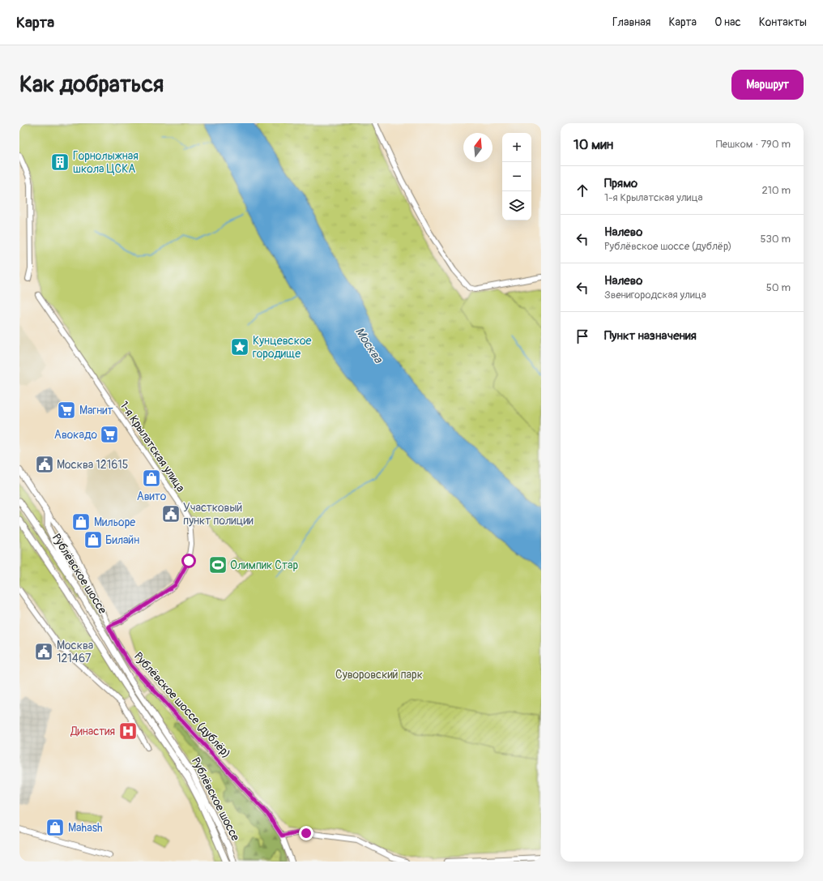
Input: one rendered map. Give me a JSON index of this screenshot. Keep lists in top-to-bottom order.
{
  "streets": {
    "main road": ["Рублёвское шоссе", "Рублёвское шоссе (дублёр)"],
    "street": ["1-я Крылатская улица"]
  },
  "crossings": [
    ["1-я Крылатская улица", "Рублёвское шоссе (дублёр)"]
  ],
  "water": ["Москва"],
  "parks": ["Суворовский парк"],
  "places": {
    "building": ["Горнолыжная школа ЦСКА"],
    "place": ["Кунцевское городище"],
    "supermarket": ["Магнит", "Авокадо"],
    "public building": ["Москва 121615", "Участковый пункт полиции", "Москва 121467"],
    "shop": [
      "Авито",
      "Мильоре",
      "Билайн",
      "Mahash"
    ],
    "sports": ["Олимпик Стар"],
    "hospital": ["Династия"]
  },
  "north": "top",
  "page": {
    "header": "Карта",
    "nav": [
      "Главная",
      "Карта",
      "О нас",
      "Контакты"
    ],
    "buttons": "Маршрут",
    "title": "Как добраться",
    "heading": ["10 мин", "Пешком · 790 m"],
    "map_buttons": ["+", "−"],
    "list": [
      ["Прямо", "1-я Крылатская улица", "210 m"],
      ["Налево", "Рублёвское шоссе (дублёр)", "530 m"],
      ["Налево", "Звенигородская улица", "50 m"],
      "Пункт назначения"
    ]
  }
}
